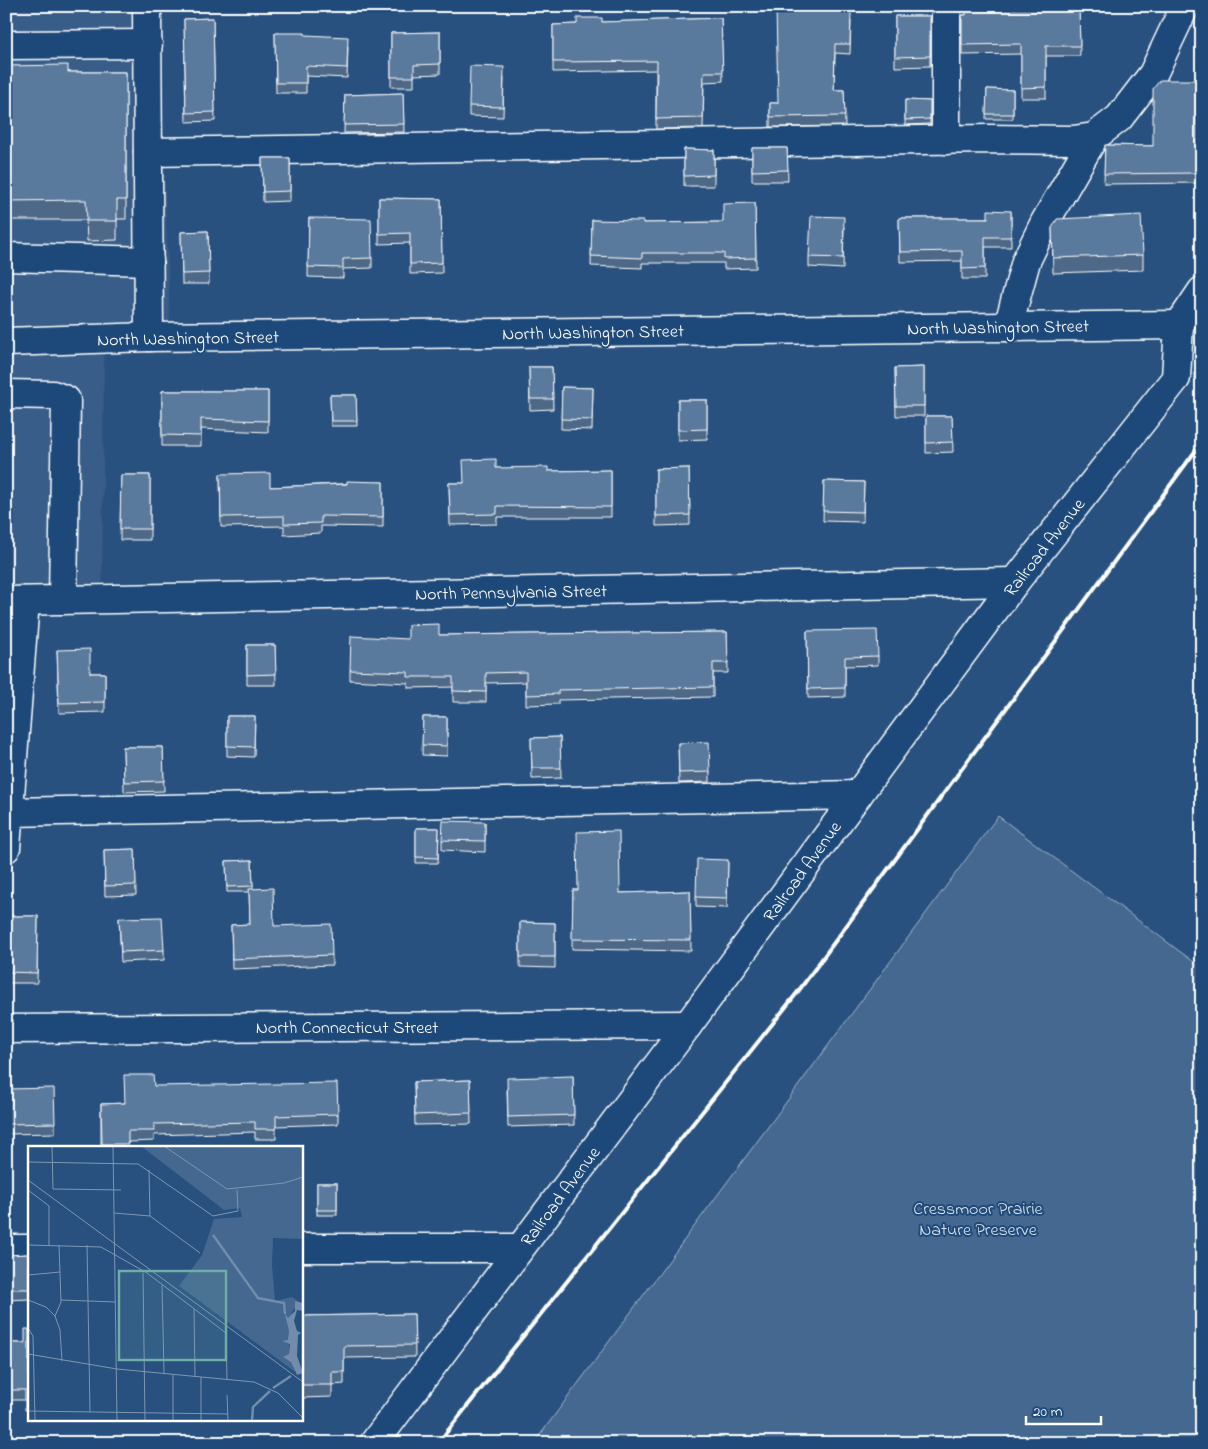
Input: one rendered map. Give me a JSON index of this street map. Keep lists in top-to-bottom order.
{
  "streets": {
    "street": [
      "North Washington Street",
      "Railroad Avenue",
      "North Pennsylvania Street",
      "North Connecticut Street"
    ]
  },
  "crossings": [
    ["North Washington Street", "Railroad Avenue"],
    ["Railroad Avenue", "North Pennsylvania Street"],
    ["Railroad Avenue", "North Connecticut Street"]
  ],
  "parks": ["Cressmoor Prairie Nature Preserve"],
  "scale_bar": "20 m"
}
